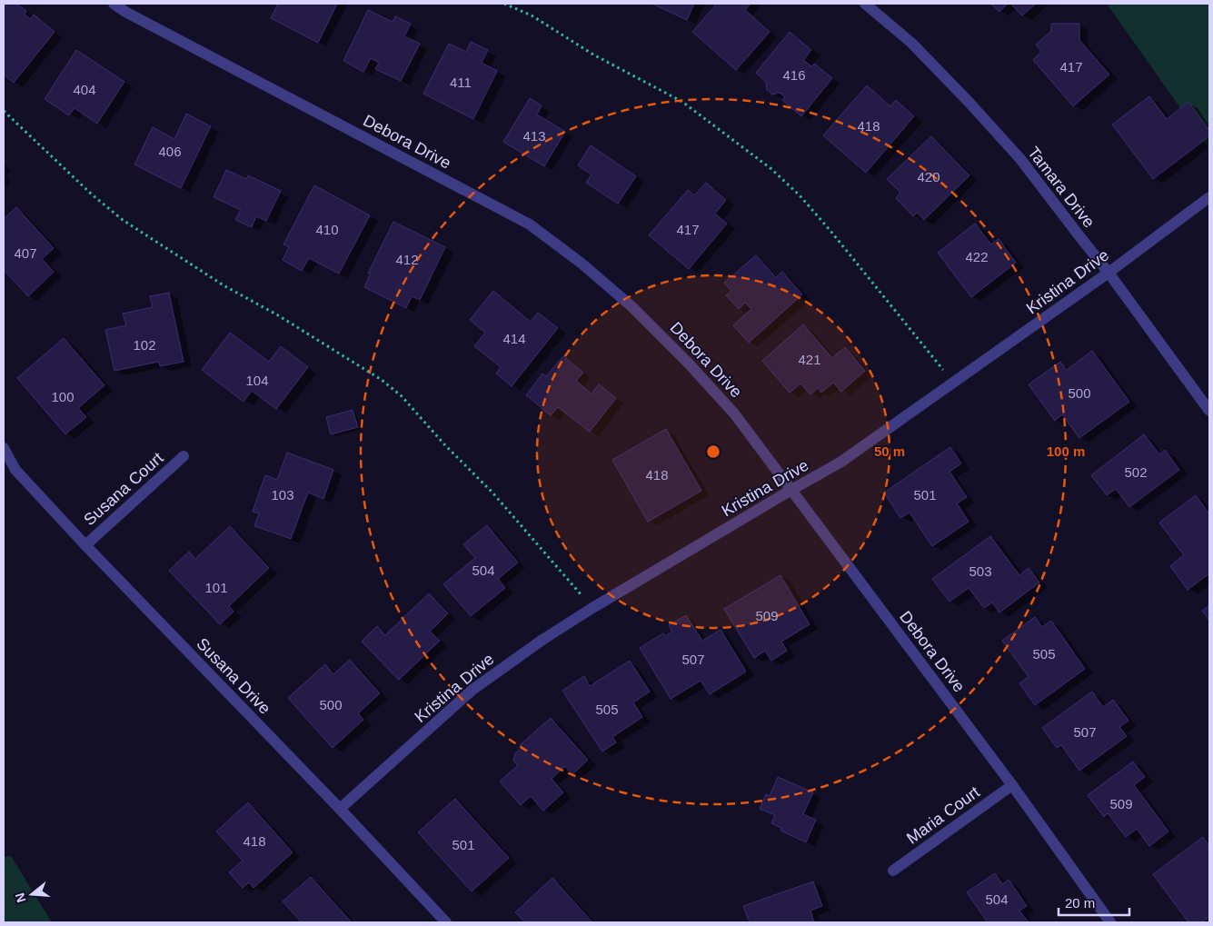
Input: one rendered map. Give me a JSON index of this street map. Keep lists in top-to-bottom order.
{
  "streets": {
    "street": [
      "Debora Drive",
      "Tamara Drive",
      "Kristina Drive",
      "Susana Court",
      "Susana Drive",
      "Maria Court"
    ]
  },
  "crossings": [
    ["Debora Drive", "Kristina Drive"],
    ["Debora Drive", "Maria Court"],
    ["Tamara Drive", "Kristina Drive"],
    ["Kristina Drive", "Susana Drive"],
    ["Susana Court", "Susana Drive"]
  ],
  "house_numbers": [
    "417",
    "416",
    "411",
    "404",
    "418",
    "413",
    "406",
    "420",
    "410",
    "417",
    "407",
    "422",
    "412",
    "414",
    "102",
    "421",
    "104",
    "500",
    "100",
    "502",
    "418",
    "103",
    "501",
    "504",
    "503",
    "101",
    "509",
    "505",
    "507",
    "500",
    "505",
    "507",
    "509",
    "418",
    "501",
    "504"
  ],
  "scale_bar": "20 m",
  "north": "left",
  "rings": ["50 m", "100 m"]
}
